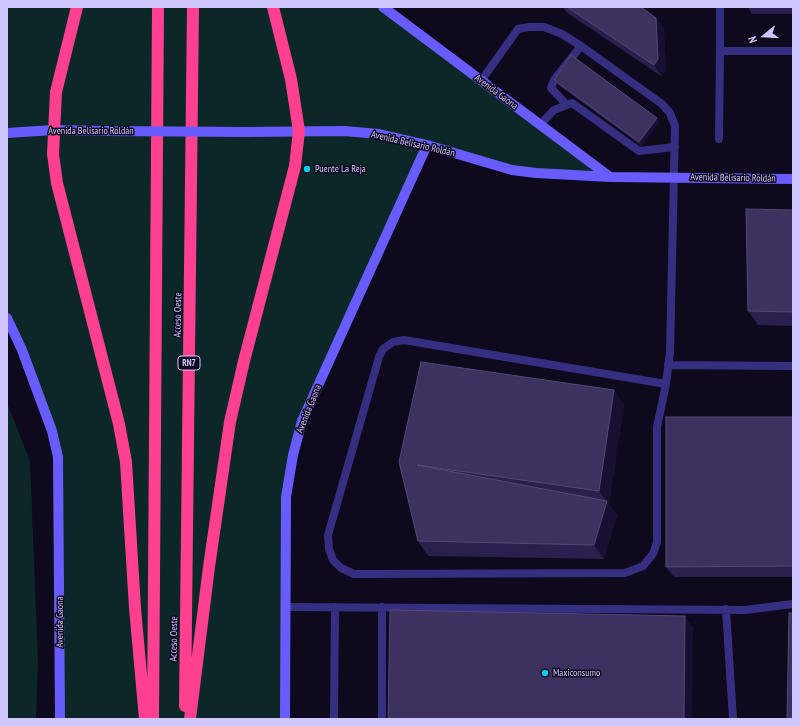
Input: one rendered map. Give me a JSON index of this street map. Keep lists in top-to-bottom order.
{
  "streets": {
    "highway": ["Acceso Oeste", "RN7"],
    "street": ["Avenida Gaona", "Avenida Belisario Roldán"]
  },
  "crossings": [
    ["Avenida Gaona", "Avenida Belisario Roldán"]
  ],
  "places": ["Puente La Reja", "Maxiconsumo"],
  "north": "left"
}
